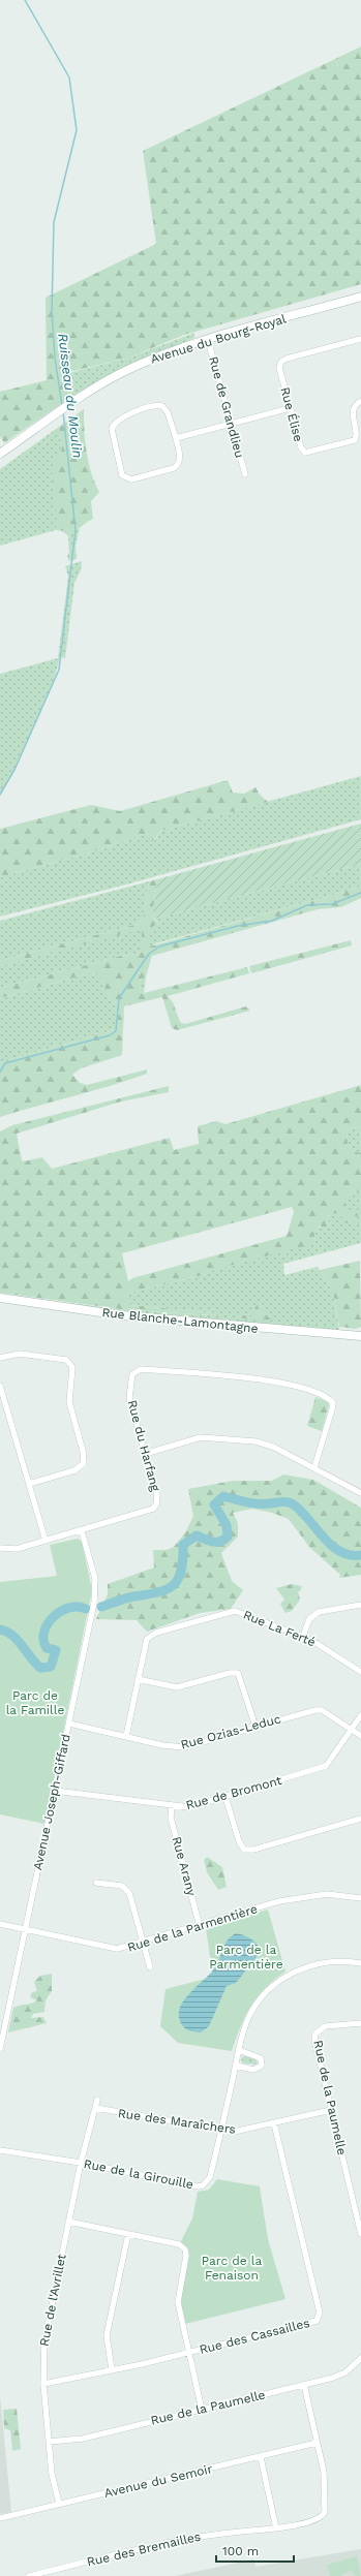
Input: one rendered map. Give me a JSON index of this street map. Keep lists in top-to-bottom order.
{
  "streets": {
    "main road": ["Avenue du Bourg-Royal", "Rue Blanche-Lamontagne"],
    "street": [
      "Rue de Grandlieu",
      "Rue Élise",
      "Rue du Harfang",
      "Rue La Ferté",
      "Rue Ozias-Leduc",
      "Rue de Bromont",
      "Avenue Joseph-Giffard",
      "Rue Arany",
      "Rue de la Parmentière",
      "Rue de la Paumelle",
      "Rue des Maraîchers",
      "Rue de la Girouille",
      "Rue de l'Avrillet",
      "Rue des Cassailles",
      "Avenue du Semoir",
      "Rue des Bremailles"
    ]
  },
  "crossings": [
    ["Avenue du Bourg-Royal", "Rue de Grandlieu"],
    ["Rue du Harfang", "Avenue Joseph-Giffard"],
    ["Rue La Ferté", "Rue Ozias-Leduc"],
    ["Rue Ozias-Leduc", "Rue de Bromont"],
    ["Rue Ozias-Leduc", "Avenue Joseph-Giffard"],
    ["Rue de Bromont", "Avenue Joseph-Giffard"],
    ["Rue de Bromont", "Rue Arany"],
    ["Avenue Joseph-Giffard", "Rue de la Parmentière"],
    ["Rue Arany", "Rue de la Parmentière"],
    ["Rue de la Paumelle", "Rue des Maraîchers"],
    ["Rue de la Paumelle", "Rue de l'Avrillet"],
    ["Rue de la Paumelle", "Rue des Bremailles"],
    ["Rue des Maraîchers", "Rue de la Girouille"],
    ["Rue des Maraîchers", "Rue de l'Avrillet"],
    ["Rue des Maraîchers", "Rue des Cassailles"],
    ["Rue de la Girouille", "Rue de l'Avrillet"],
    ["Rue de l'Avrillet", "Rue des Cassailles"],
    ["Rue de l'Avrillet", "Avenue du Semoir"],
    ["Avenue du Semoir", "Rue des Bremailles"]
  ],
  "water": ["Ruisseau du Moulin"],
  "parks": ["Parc de la Famille", "Parc de la Parmentière", "Parc de la Fenaison"],
  "scale_bar": "100 m"
}
